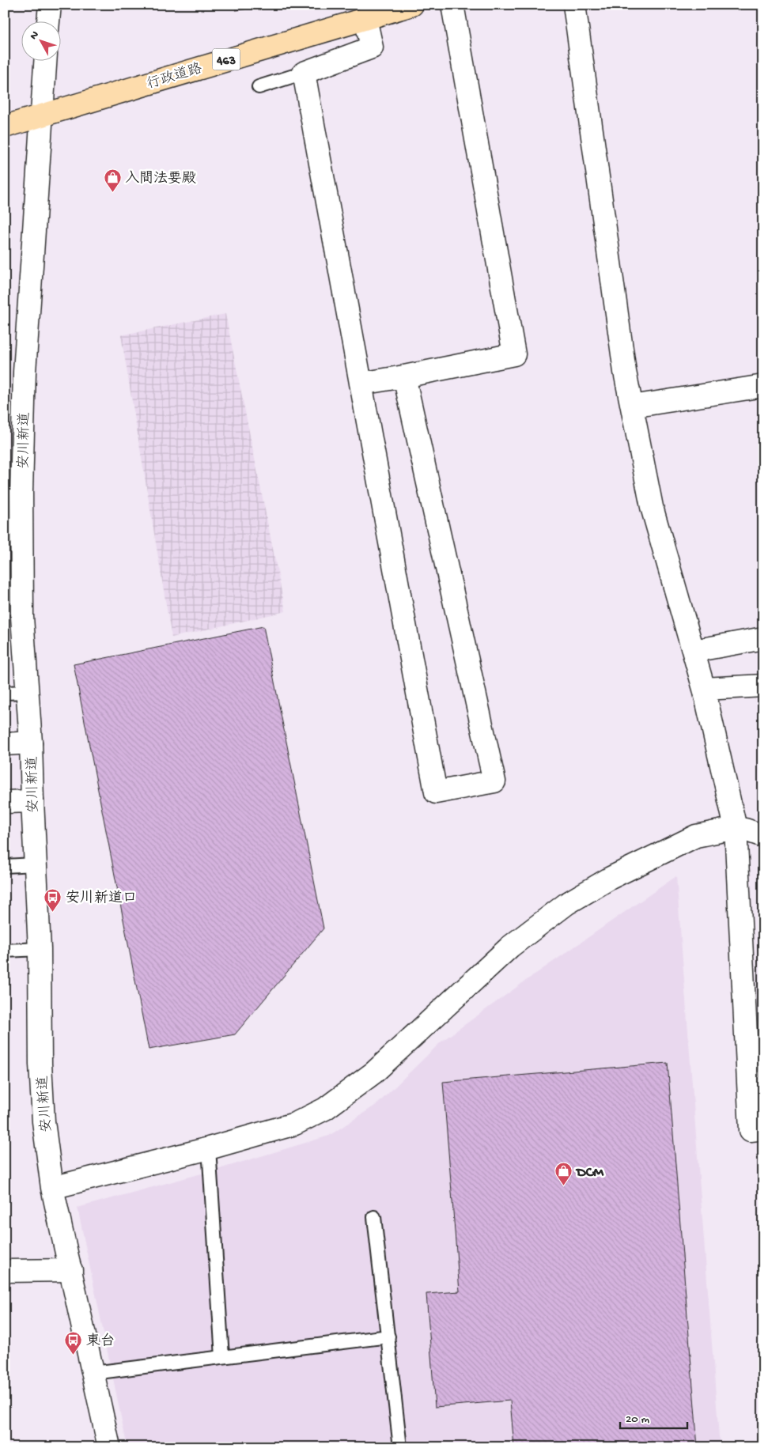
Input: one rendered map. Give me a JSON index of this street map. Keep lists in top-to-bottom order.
{
  "streets": {
    "highway": ["463", "行政道路"],
    "street": ["安川新道"]
  },
  "crossings": [
    ["行政道路", "安川新道"]
  ],
  "places": {
    "shop": ["入間法要殿", "DCM"],
    "bus stop": ["安川新道口", "東台"]
  },
  "scale_bar": "20 m",
  "north": "top left"
}
